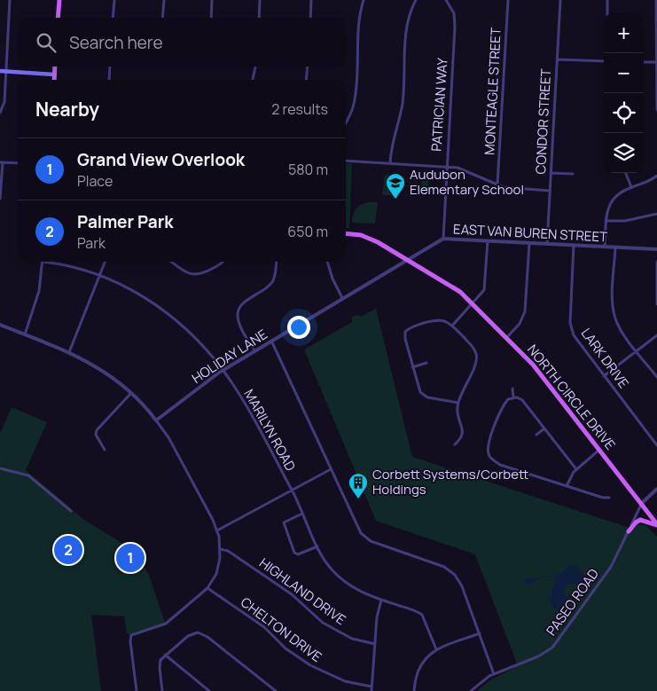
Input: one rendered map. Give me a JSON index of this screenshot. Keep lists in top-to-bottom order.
{
  "streets": {
    "main road": ["NORTH CIRCLE DRIVE"],
    "street": [
      "MONTEAGLE STREET",
      "PATRICIAN WAY",
      "CONDOR STREET",
      "EAST VAN BUREN STREET",
      "HOLIDAY LANE",
      "LARK DRIVE",
      "MARILYN ROAD",
      "HIGHLAND DRIVE",
      "PASEO ROAD",
      "CHELTON DRIVE"
    ]
  },
  "crossings": [
    ["PATRICIAN WAY", "EAST VAN BUREN STREET"],
    ["CONDOR STREET", "EAST VAN BUREN STREET"],
    ["EAST VAN BUREN STREET", "HOLIDAY LANE"],
    ["EAST VAN BUREN STREET", "LARK DRIVE"],
    ["EAST VAN BUREN STREET", "NORTH CIRCLE DRIVE"],
    ["HOLIDAY LANE", "NORTH CIRCLE DRIVE"],
    ["HOLIDAY LANE", "MARILYN ROAD"],
    ["NORTH CIRCLE DRIVE", "PASEO ROAD"]
  ],
  "places": {
    "school or university": ["Audubon Elementary School"],
    "building": ["Corbett Systems/Corbett Holdings"]
  },
  "page": {
    "map_buttons": ["+", "−"],
    "search": "Search here",
    "heading": ["Nearby", "2 results"],
    "list": [
      {
        "mark": "1",
        "name": "Grand View Overlook",
        "note": "Place",
        "value": "580 m"
      },
      {
        "mark": "2",
        "name": "Palmer Park",
        "note": "Park",
        "value": "650 m"
      }
    ],
    "pins": ["2", "1"]
  }
}
